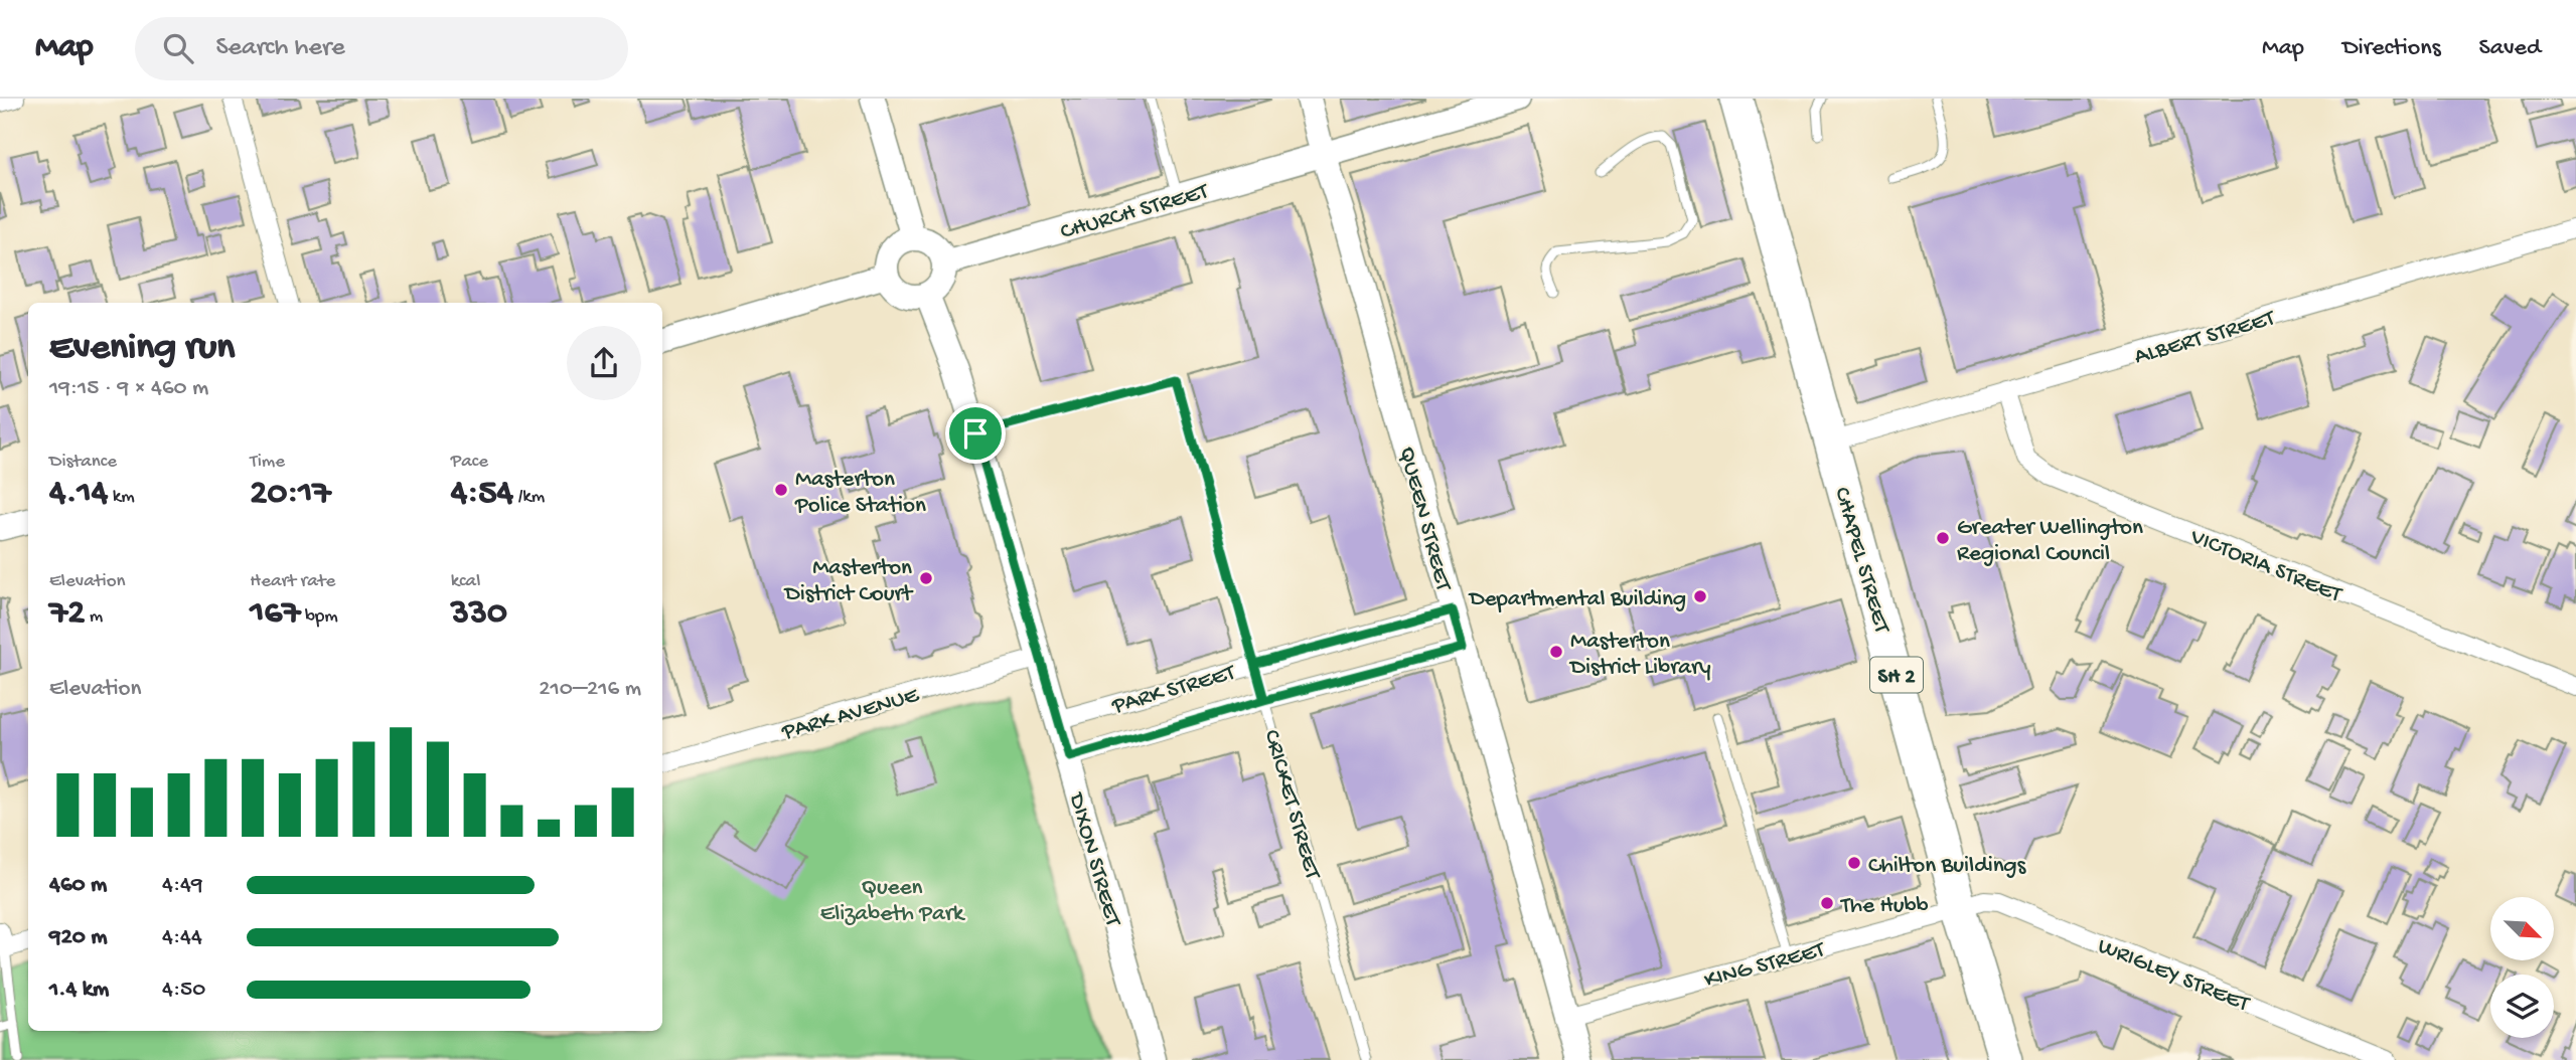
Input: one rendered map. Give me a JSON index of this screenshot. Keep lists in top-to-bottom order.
{
  "streets": {
    "highway": ["CHAPEL STREET", "SH 2"],
    "street": [
      "CHURCH STREET",
      "ALBERT STREET",
      "QUEEN STREET",
      "VICTORIA STREET",
      "PARK STREET",
      "PARK AVENUE",
      "DIXON STREET",
      "KING STREET",
      "WRIGLEY STREET"
    ],
    "lane": ["CRICKET STREET"]
  },
  "crossings": [
    ["CHURCH STREET", "QUEEN STREET"],
    ["CHURCH STREET", "DIXON STREET"],
    ["ALBERT STREET", "CHAPEL STREET"],
    ["ALBERT STREET", "VICTORIA STREET"],
    ["QUEEN STREET", "PARK STREET"],
    ["QUEEN STREET", "KING STREET"],
    ["CHAPEL STREET", "KING STREET"],
    ["CHAPEL STREET", "WRIGLEY STREET"],
    ["PARK STREET", "CRICKET STREET"],
    ["PARK STREET", "DIXON STREET"],
    ["PARK AVENUE", "DIXON STREET"],
    ["CRICKET STREET", "DIXON STREET"],
    ["KING STREET", "WRIGLEY STREET"]
  ],
  "parks": ["Queen Elizabeth Park"],
  "places": [
    "Masterton Police Station",
    "Greater Wellington Regional Council",
    "Masterton District Court",
    "Departmental Building",
    "Masterton District Library",
    "Chilton Buildings",
    "The Hubb"
  ],
  "north": "bottom right",
  "page": {
    "header": "Map",
    "search": "Search here",
    "nav": ["Map", "Directions", "Saved"],
    "heading": ["Evening run", "19:15 · 9 × 460 m"],
    "stats": [
      ["Distance", "4.14 km"],
      ["Time", "20:17"],
      ["Pace", "4:54 /km"],
      ["Elevation", "72 m"],
      ["Heart rate", "167 bpm"],
      ["kcal", "330"]
    ],
    "chart": ["Elevation", "210–216 m"],
    "list": [
      {
        "name": "460 m",
        "note": "4:49"
      },
      {
        "name": "920 m",
        "note": "4:44"
      },
      {
        "name": "1.4 km",
        "note": "4:50"
      }
    ]
  }
}
